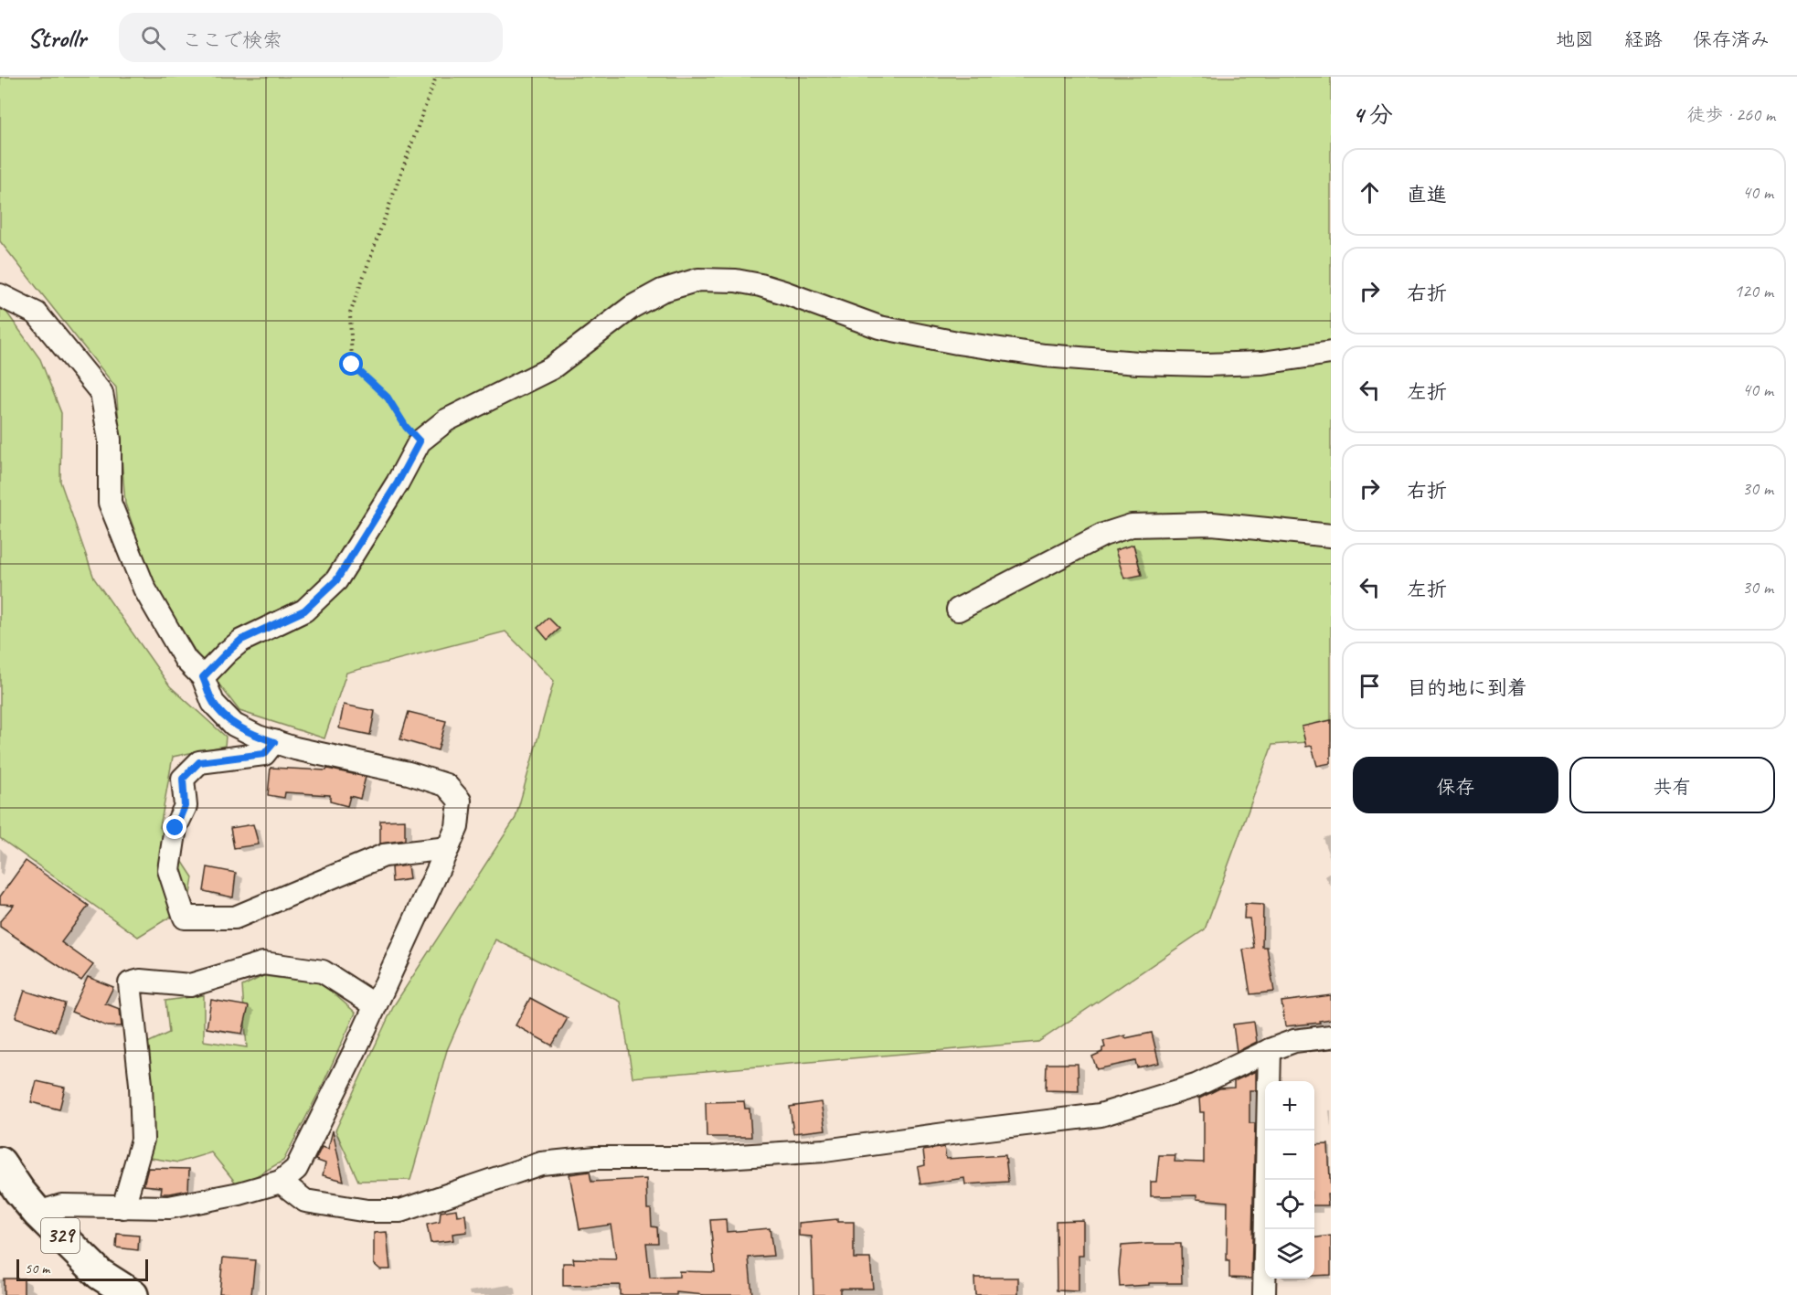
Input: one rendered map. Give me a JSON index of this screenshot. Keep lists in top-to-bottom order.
{
  "streets": {
    "highway": ["329"]
  },
  "scale_bar": "50 m",
  "page": {
    "header": "Strollr",
    "search": "ここで検索",
    "nav": ["地図", "経路", "保存済み"],
    "heading": ["4 分", "徒歩 · 260 m"],
    "list": [
      ["直進", "40 m"],
      ["右折", "120 m"],
      ["左折", "40 m"],
      ["右折", "30 m"],
      ["左折", "30 m"],
      "目的地に到着"
    ],
    "buttons": ["保存", "共有"],
    "map_buttons": ["+", "−"],
    "scale": "50 m"
  }
}
